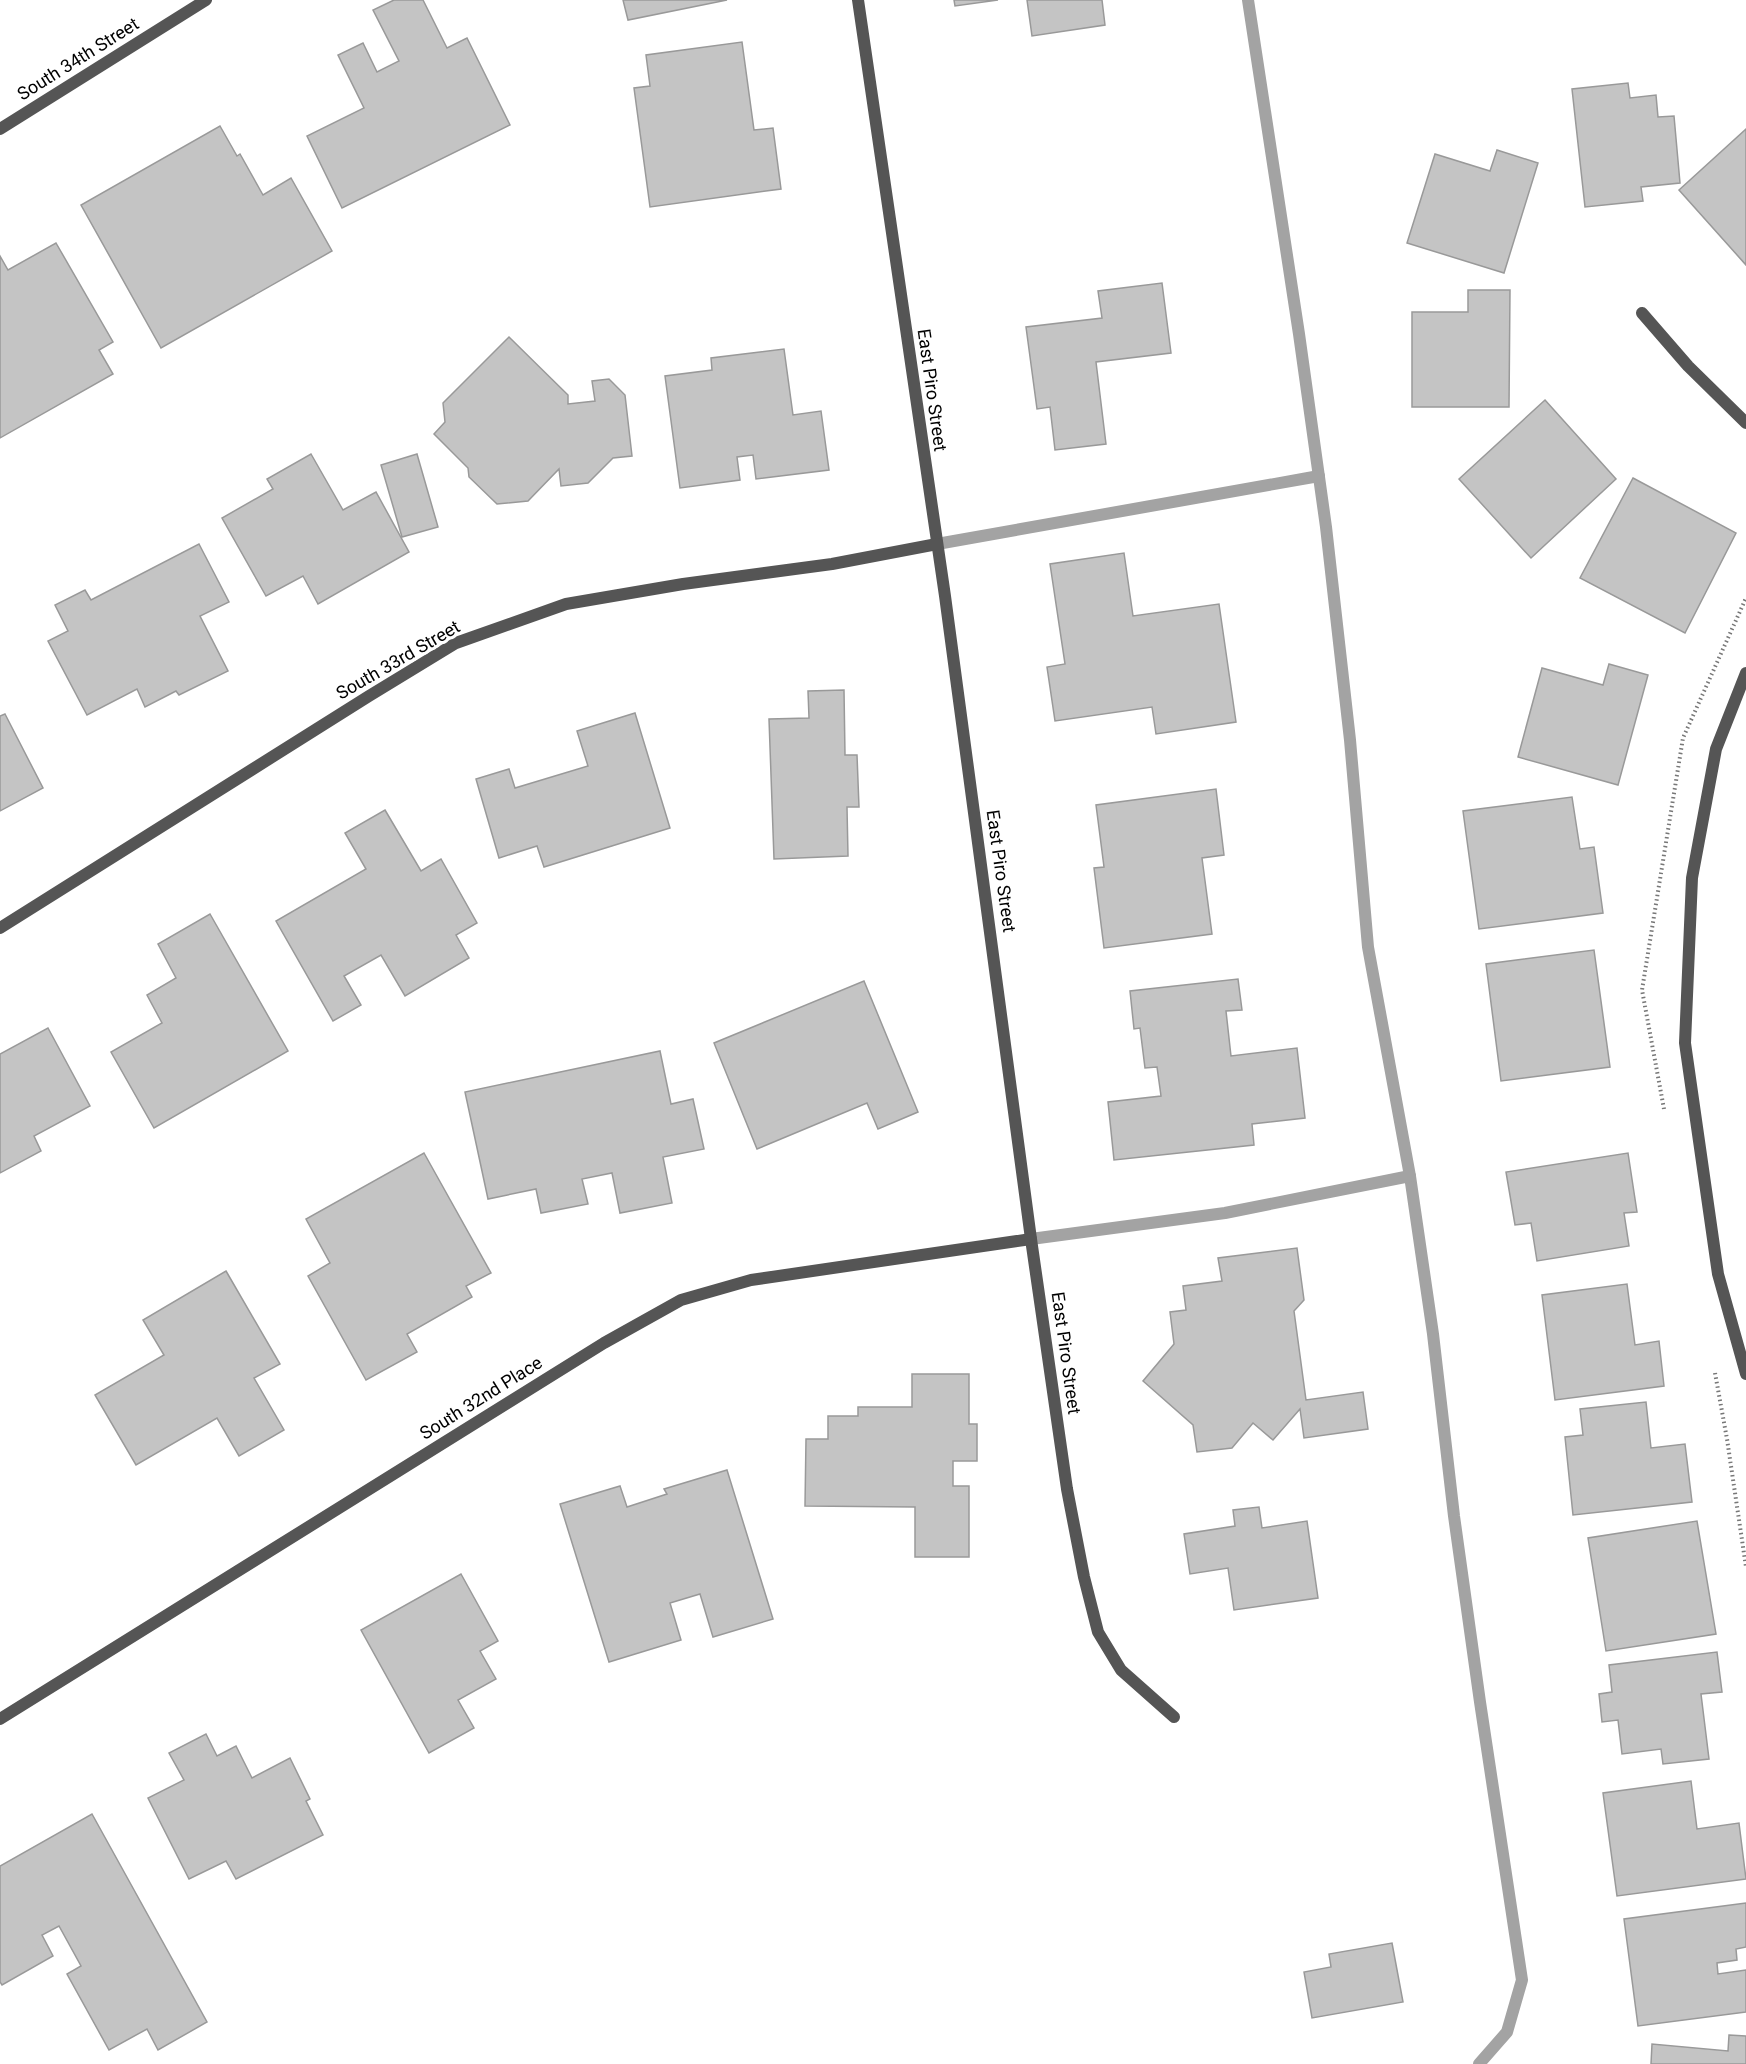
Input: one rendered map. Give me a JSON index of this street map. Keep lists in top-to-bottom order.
{
  "streets": {
    "street": [
      "South 34th Street",
      "East Piro Street",
      "South 33rd Street",
      "South 32nd Place"
    ]
  },
  "crossings": [
    ["East Piro Street", "South 33rd Street"],
    ["East Piro Street", "South 32nd Place"]
  ]
}
